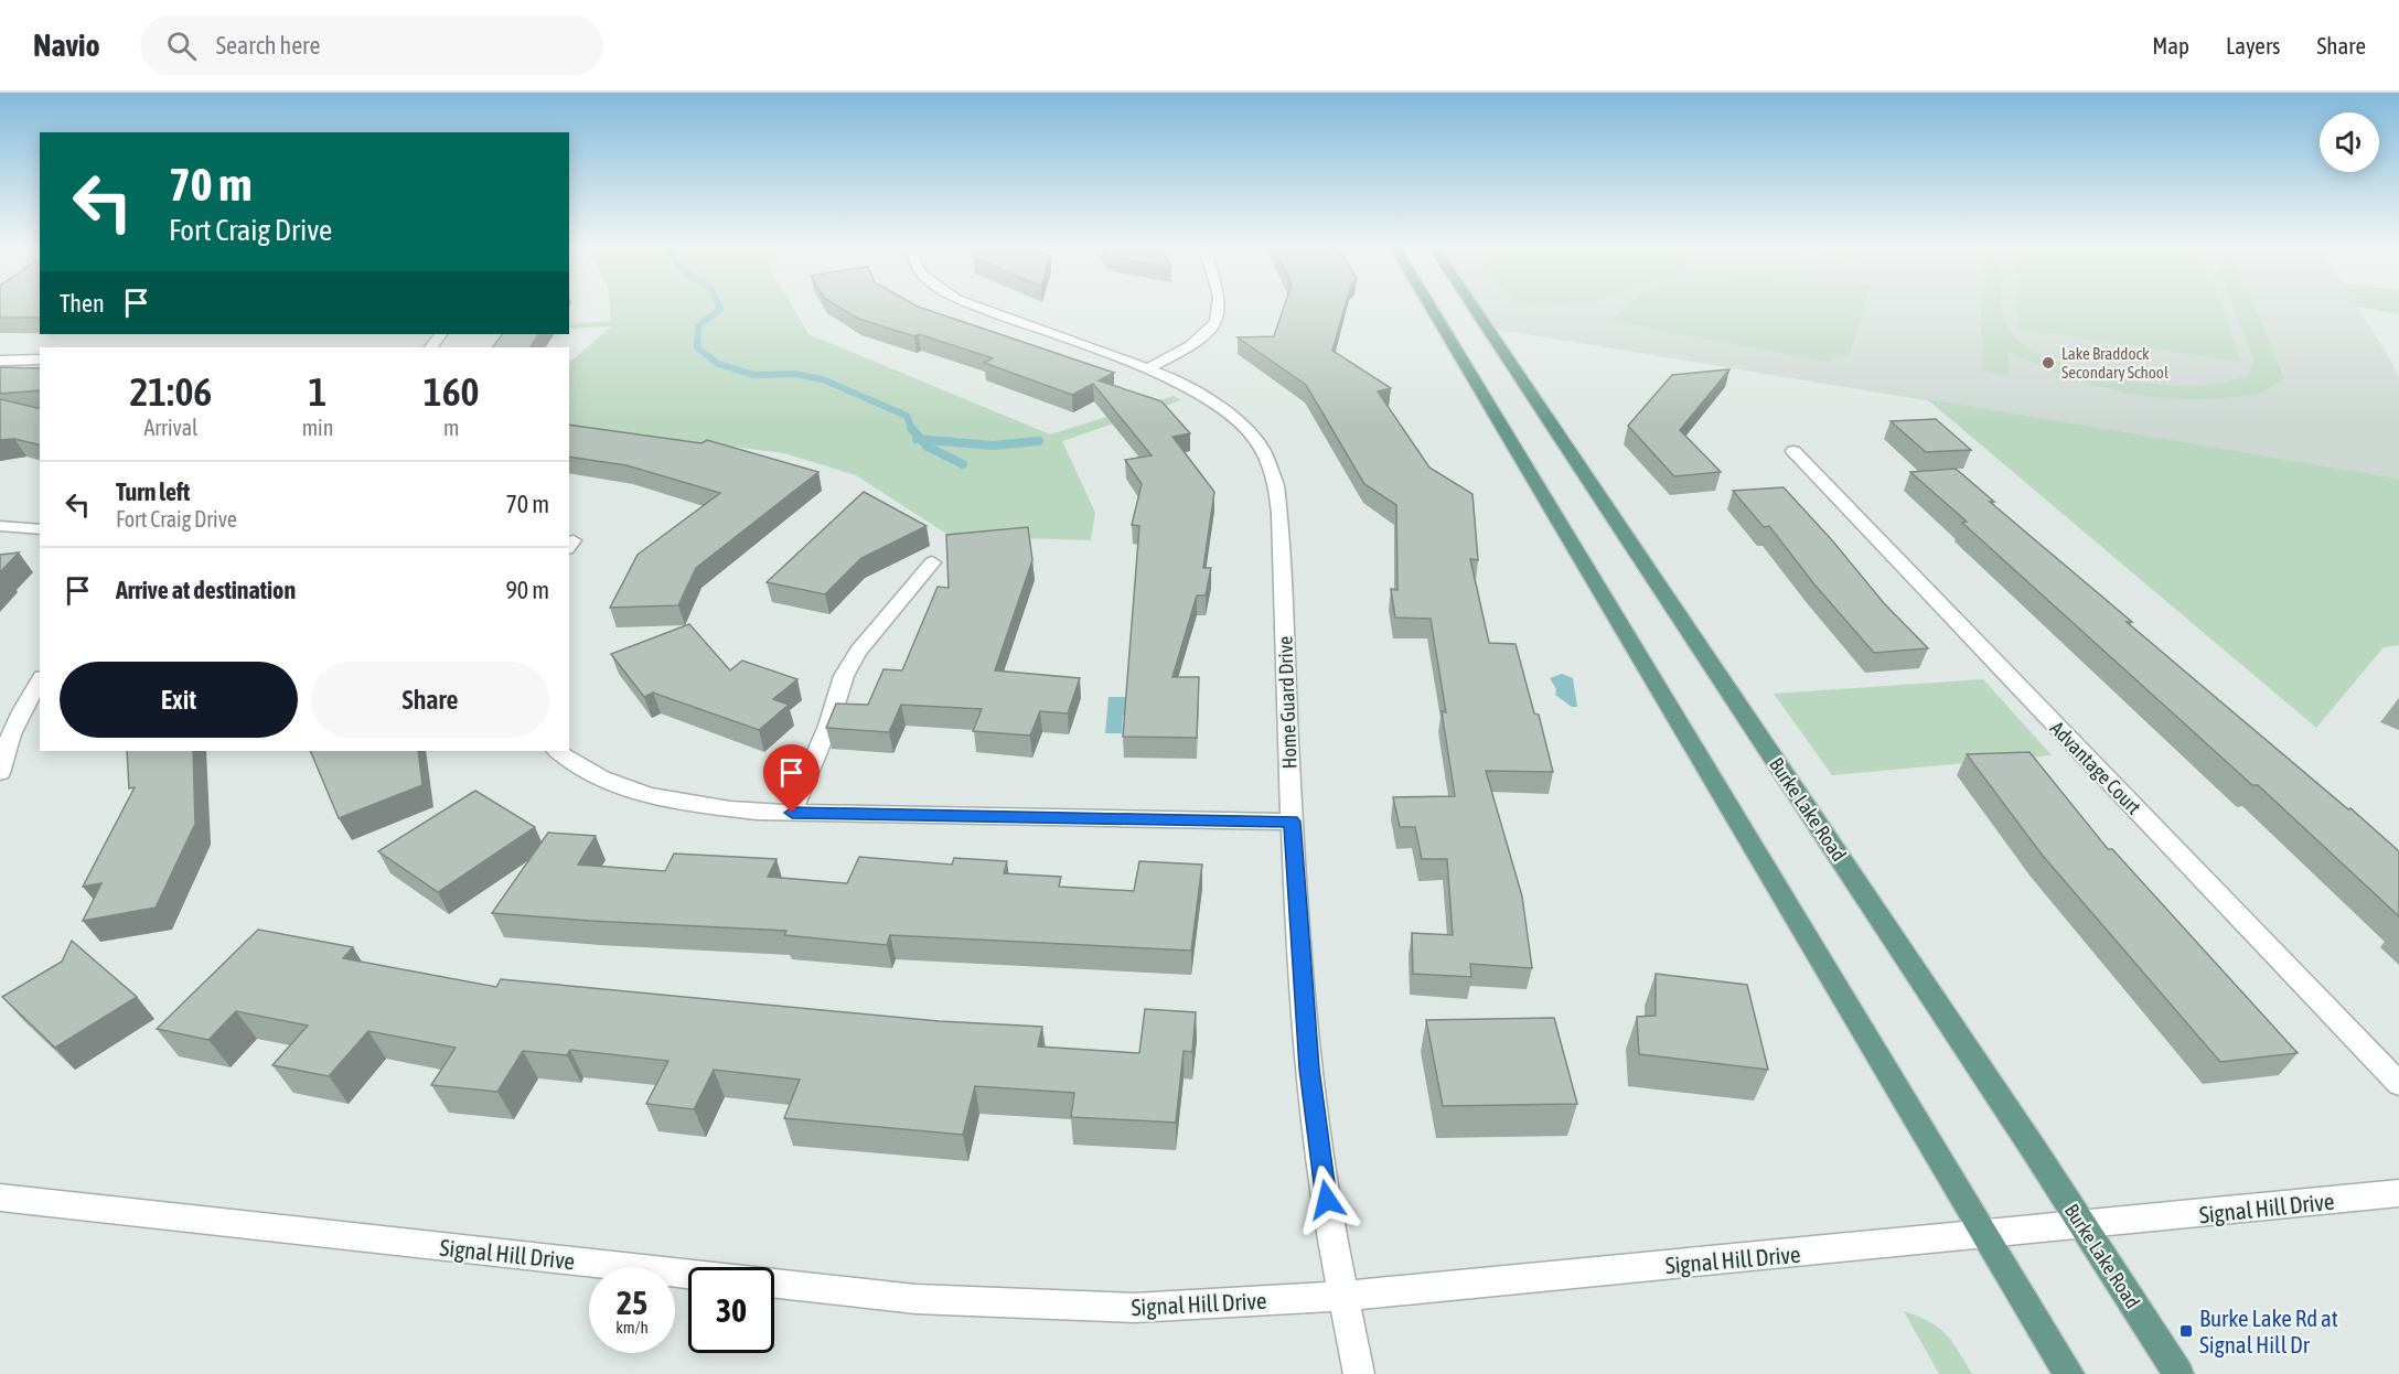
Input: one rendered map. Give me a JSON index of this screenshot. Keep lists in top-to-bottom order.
{
  "streets": {
    "main road": ["Burke Lake Road"],
    "street": ["Home Guard Drive", "Advantage Court", "Signal Hill Drive"]
  },
  "crossings": [
    ["Home Guard Drive", "Signal Hill Drive"],
    ["Burke Lake Road", "Signal Hill Drive"]
  ],
  "places": {
    "other": ["Lake Braddock Secondary School"],
    "transit": ["Burke Lake Rd at Signal Hill Dr"]
  },
  "page": {
    "header": "Navio",
    "search": "Search here",
    "nav": ["Map", "Layers", "Share"],
    "turn": ["70 m", "Fort Craig Drive"],
    "then": "Then",
    "eta": [
      "21:06",
      "Arrival",
      "1",
      "min",
      "160",
      "m"
    ],
    "list": [
      {
        "name": "Turn left",
        "note": "Fort Craig Drive",
        "value": "70 m"
      },
      {
        "name": "Arrive at destination",
        "value": "90 m"
      }
    ],
    "buttons": ["Exit", "Share"],
    "speed": "25 km/h",
    "limit": "30"
  }
}
